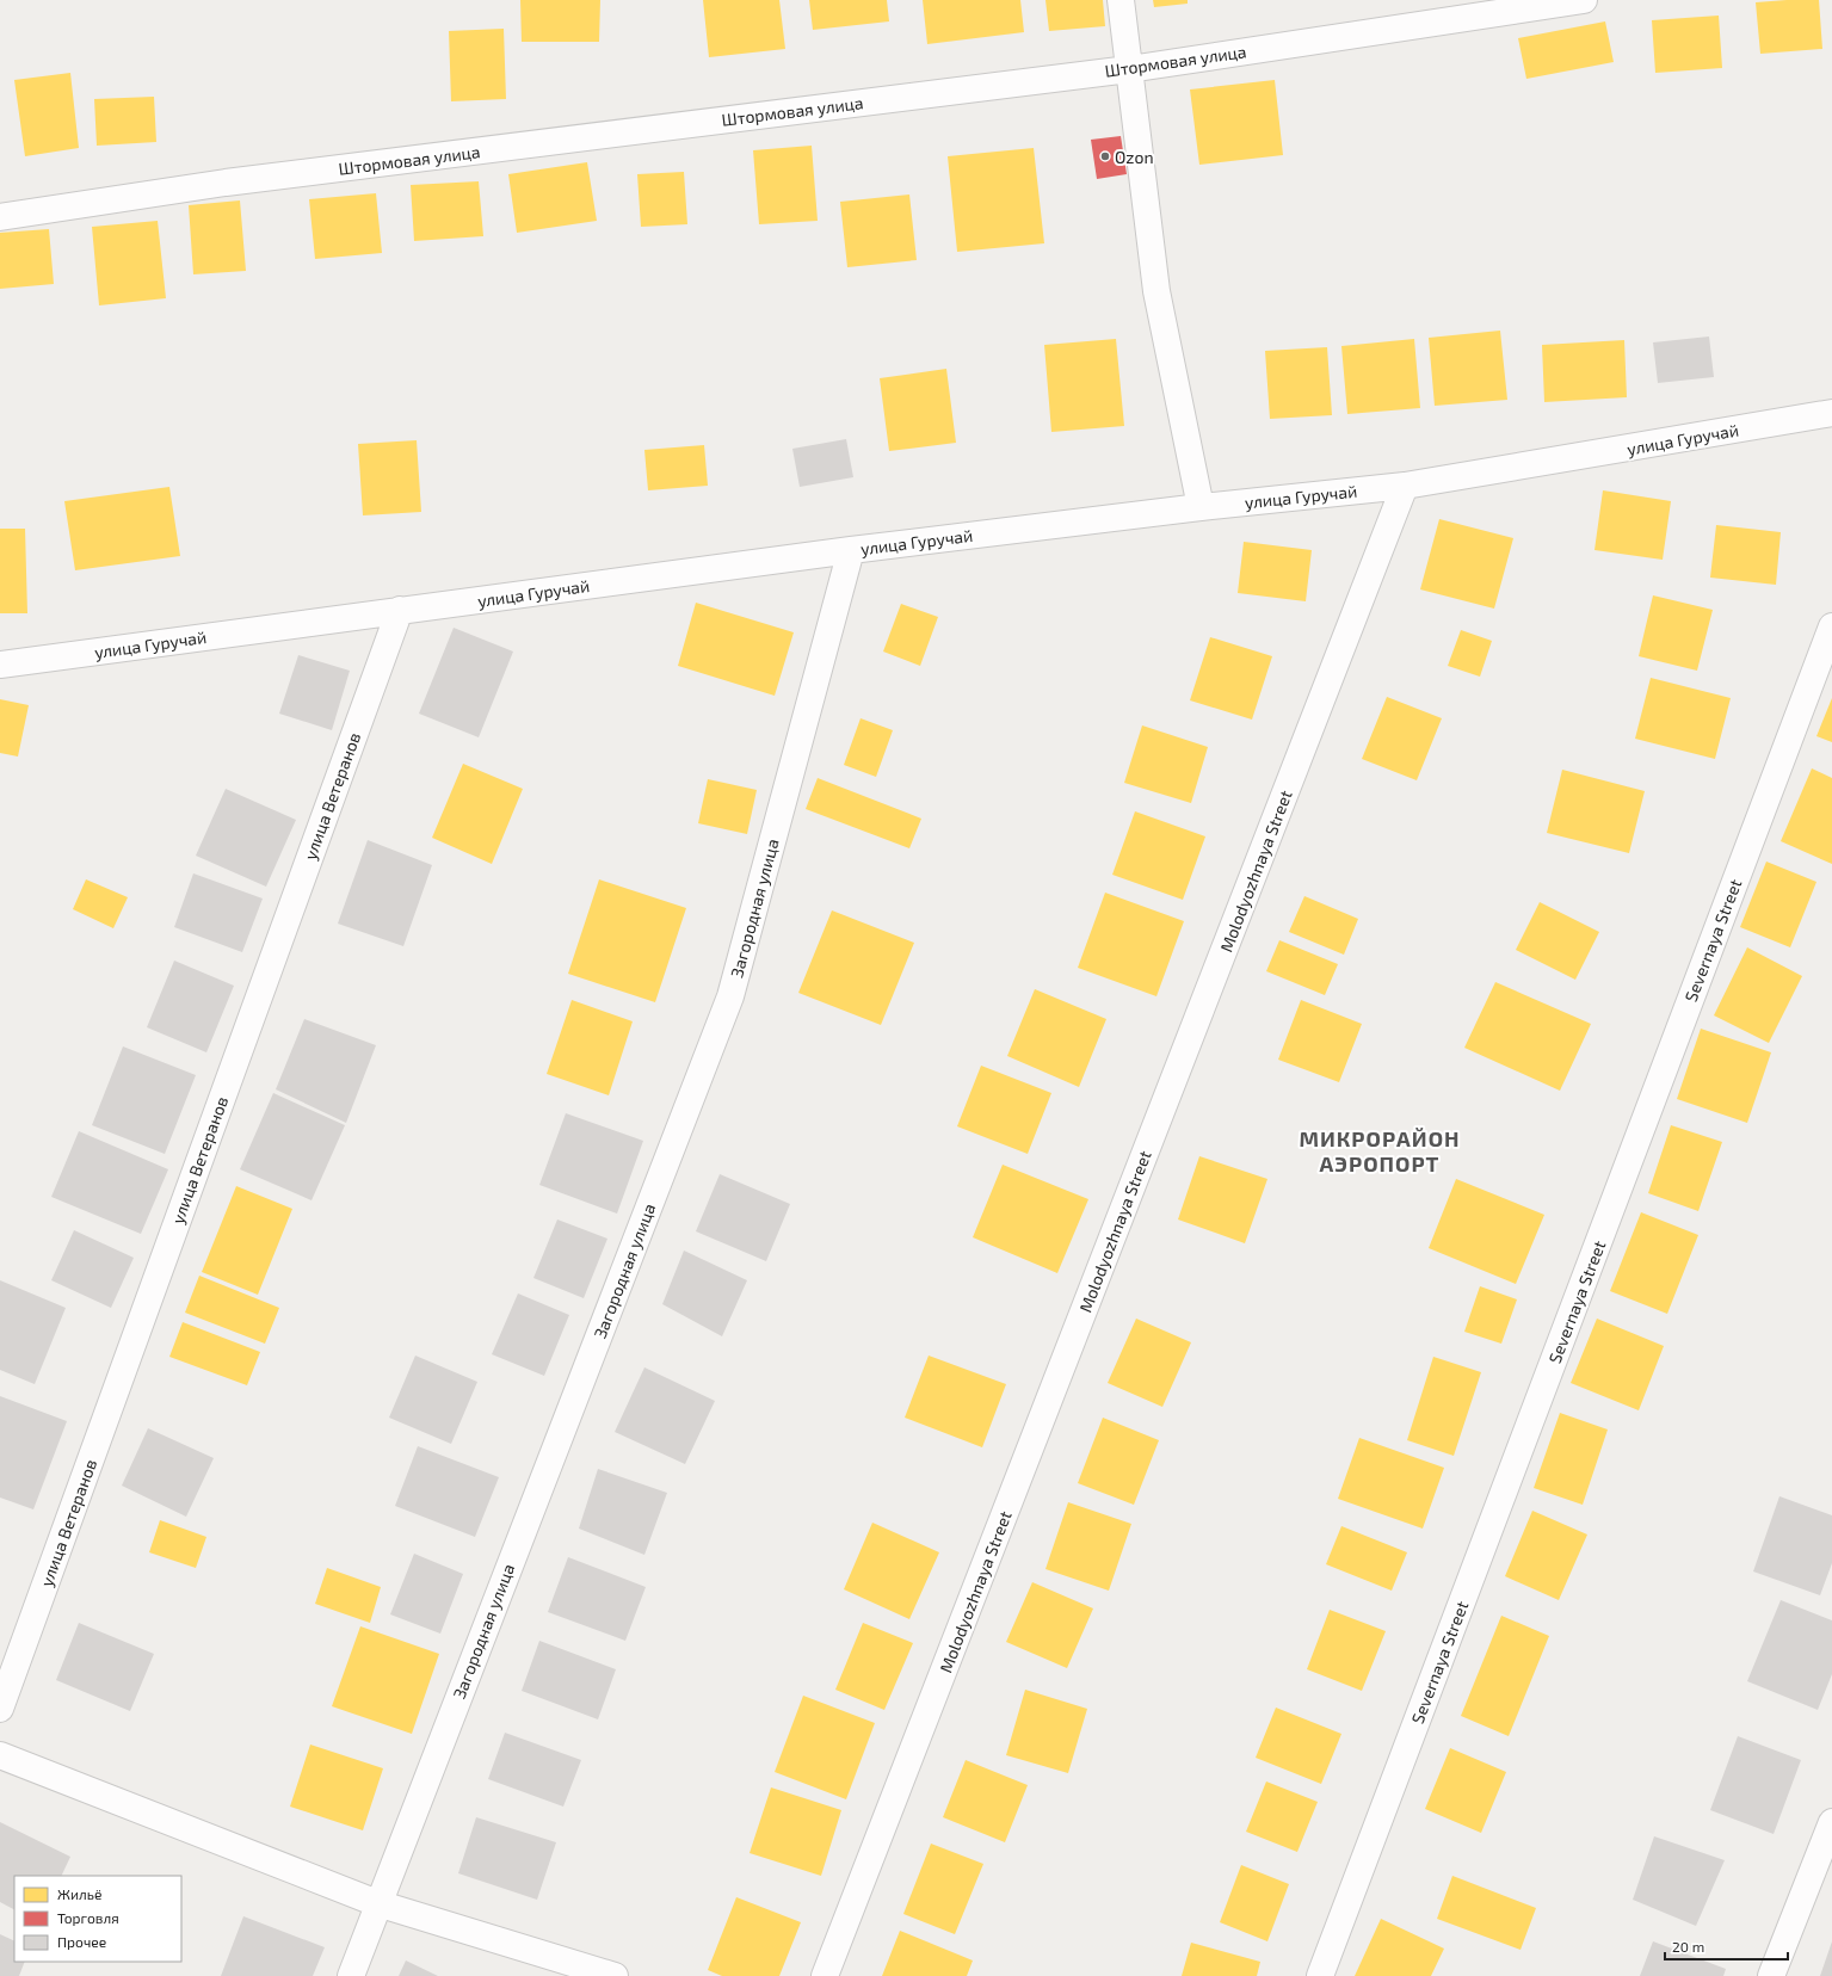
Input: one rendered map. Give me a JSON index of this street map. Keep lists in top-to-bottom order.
{
  "streets": {
    "street": [
      "Штормовая улица",
      "улица Гуручай",
      "улица Ветеранов",
      "Molodyozhnaya Street",
      "Загородная улица",
      "Severnaya Street"
    ]
  },
  "crossings": [
    ["улица Гуручай", "улица Ветеранов"],
    ["улица Гуручай", "Molodyozhnaya Street"],
    ["улица Гуручай", "Загородная улица"]
  ],
  "districts": ["МИКРОРАЙОН АЭРОПОРТ"],
  "places": ["Ozon"],
  "legend": ["Жильё", "Торговля", "Прочее"],
  "scale_bar": "20 m"
}
